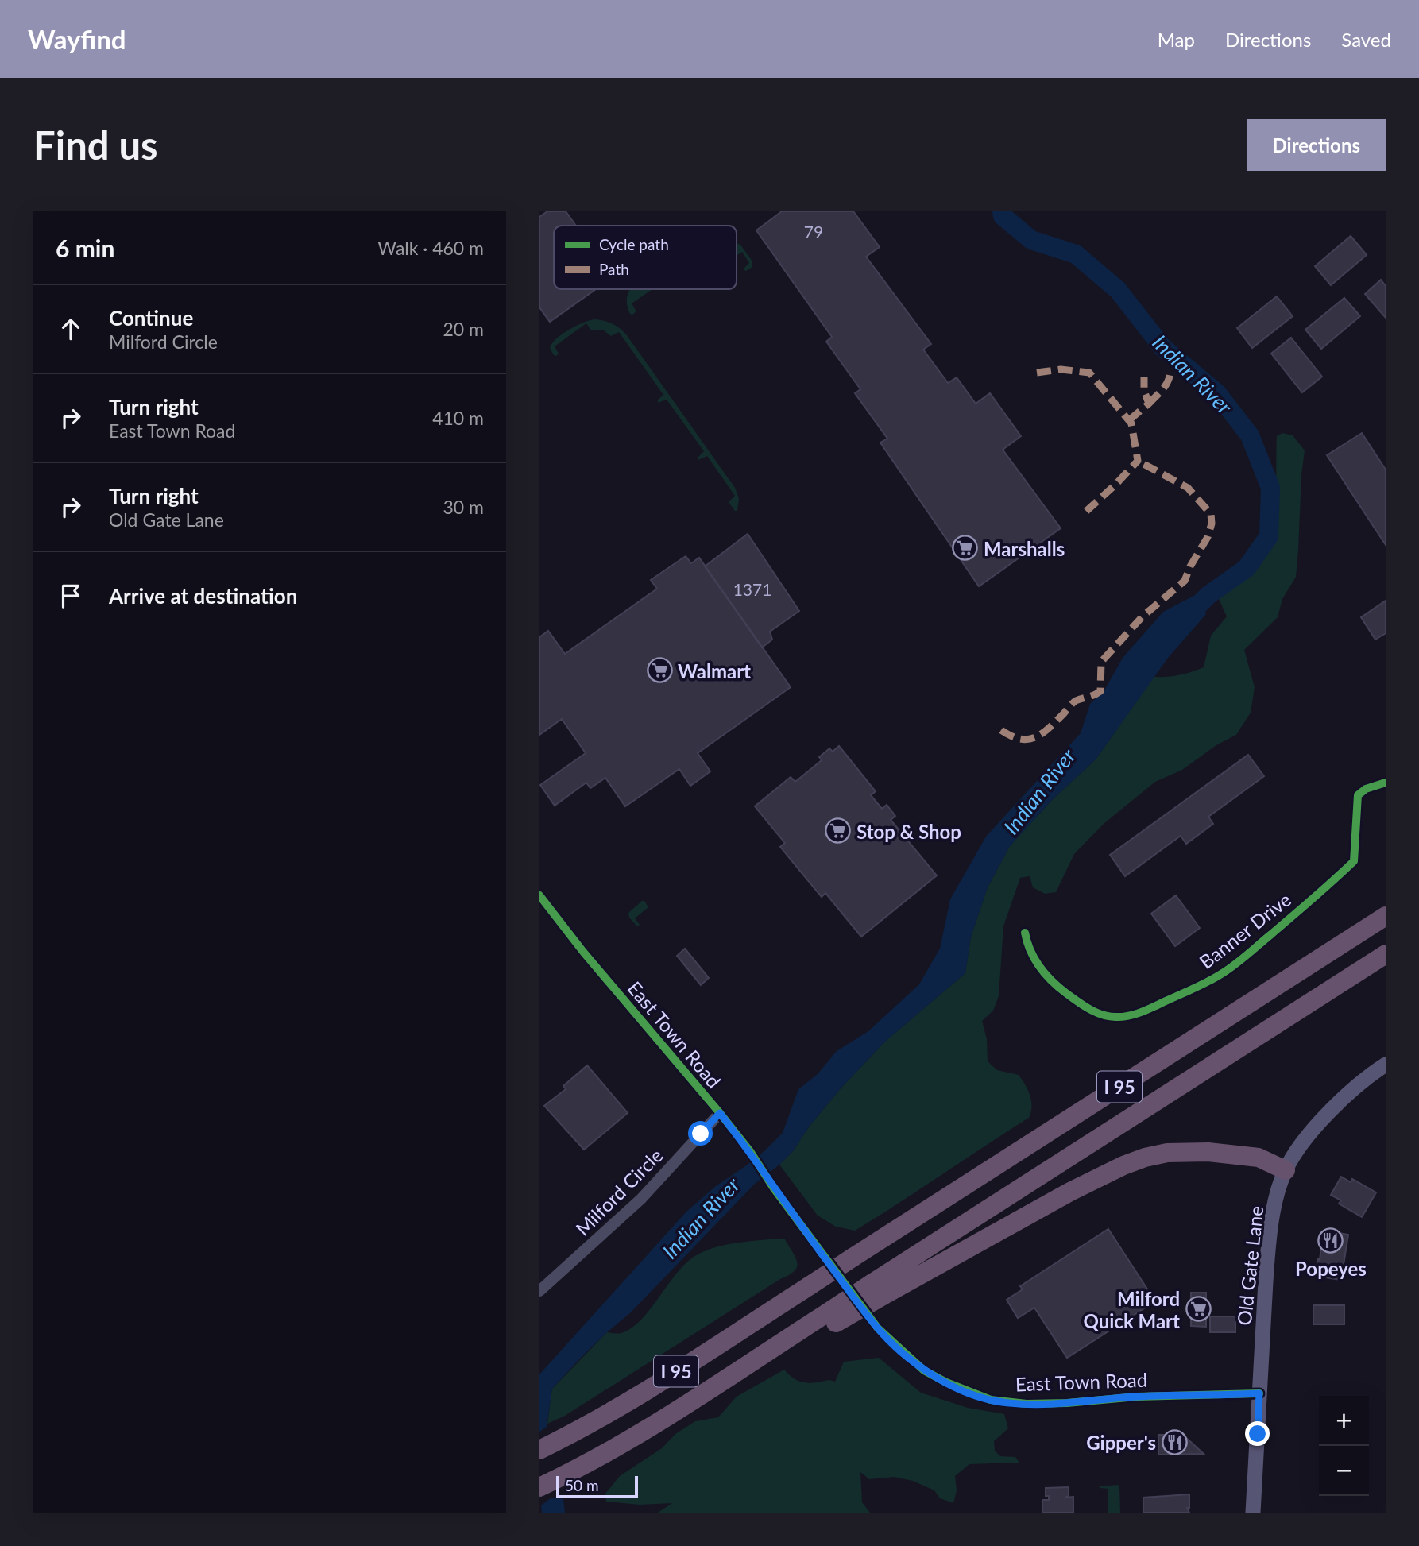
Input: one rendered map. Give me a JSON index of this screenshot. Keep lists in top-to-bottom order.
{
  "streets": {
    "highway": ["I 95"],
    "main road": ["Old Gate Lane"],
    "street": ["Banner Drive", "East Town Road", "Milford Circle"]
  },
  "crossings": [
    ["East Town Road", "Milford Circle"],
    ["East Town Road", "Old Gate Lane"]
  ],
  "water": ["Indian River"],
  "places": {
    "supermarket": [
      "Marshalls",
      "Walmart",
      "Stop & Shop",
      "Milford Quick Mart"
    ],
    "restaurant": ["Popeyes", "Gipper's"]
  },
  "house_numbers": ["79", "1371"],
  "legend": ["Cycle path", "Path"],
  "scale_bar": "50 m",
  "page": {
    "header": "Wayfind",
    "nav": ["Map", "Directions", "Saved"],
    "buttons": "Directions",
    "title": "Find us",
    "heading": ["6 min", "Walk · 460 m"],
    "list": [
      ["Continue", "Milford Circle", "20 m"],
      ["Turn right", "East Town Road", "410 m"],
      ["Turn right", "Old Gate Lane", "30 m"],
      "Arrive at destination"
    ],
    "map_buttons": ["+", "−"],
    "scale": "50 m"
  }
}
